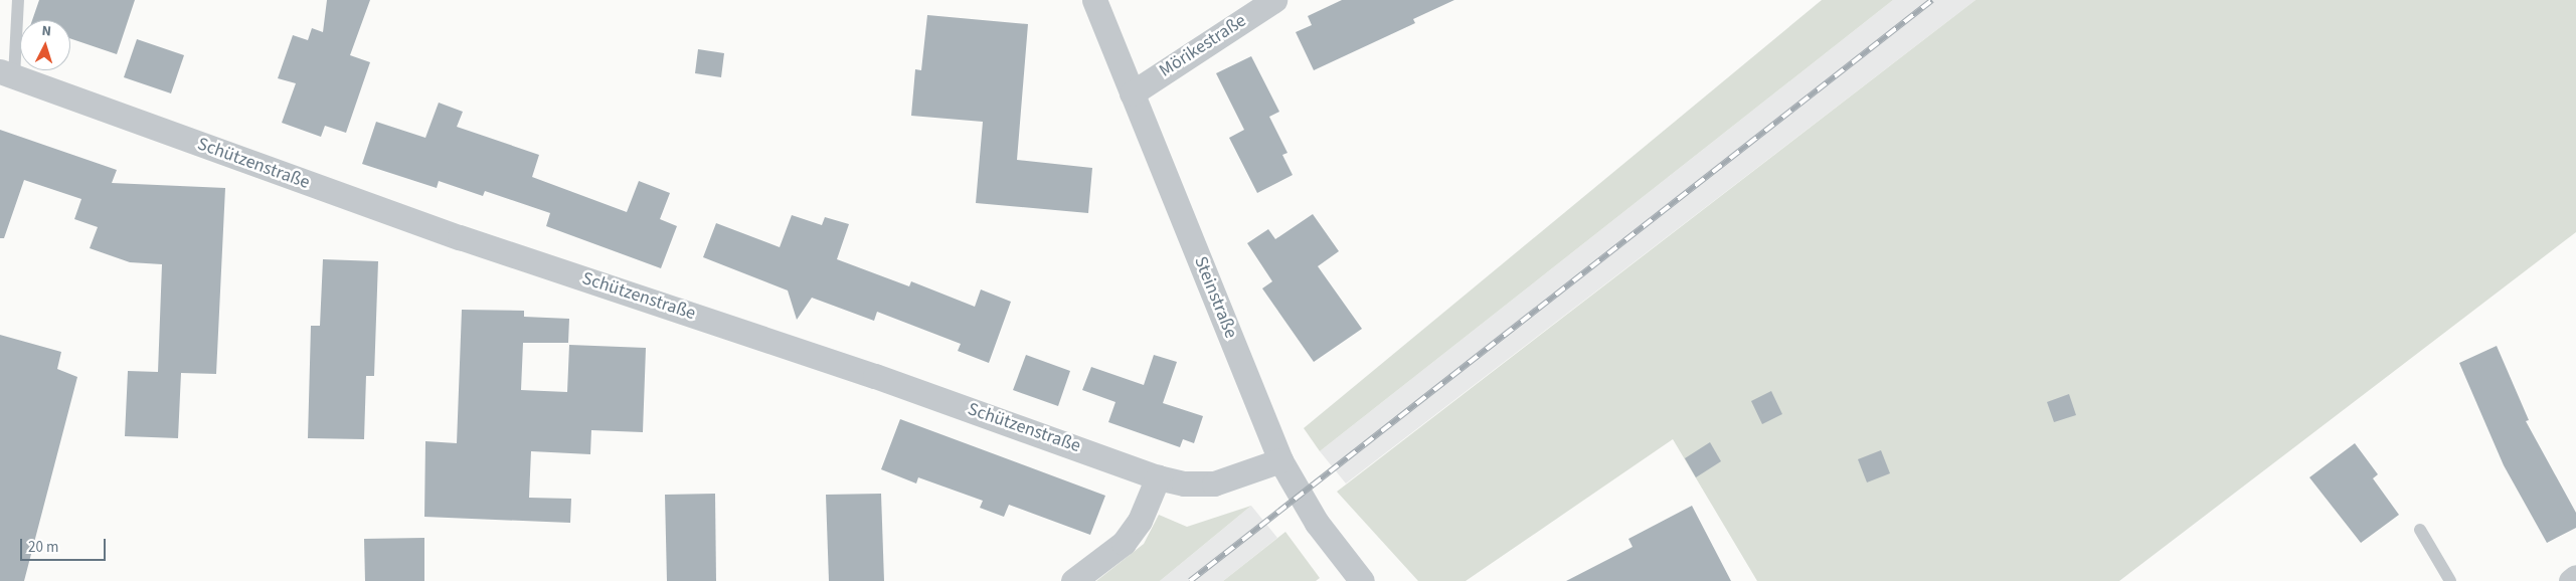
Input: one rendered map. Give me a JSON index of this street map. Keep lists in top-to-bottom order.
{
  "streets": {
    "street": ["Mörikestraße", "Schützenstraße", "Steinstraße"]
  },
  "crossings": [
    ["Mörikestraße", "Steinstraße"],
    ["Schützenstraße", "Steinstraße"]
  ],
  "scale_bar": "20 m",
  "north": "top"
}
